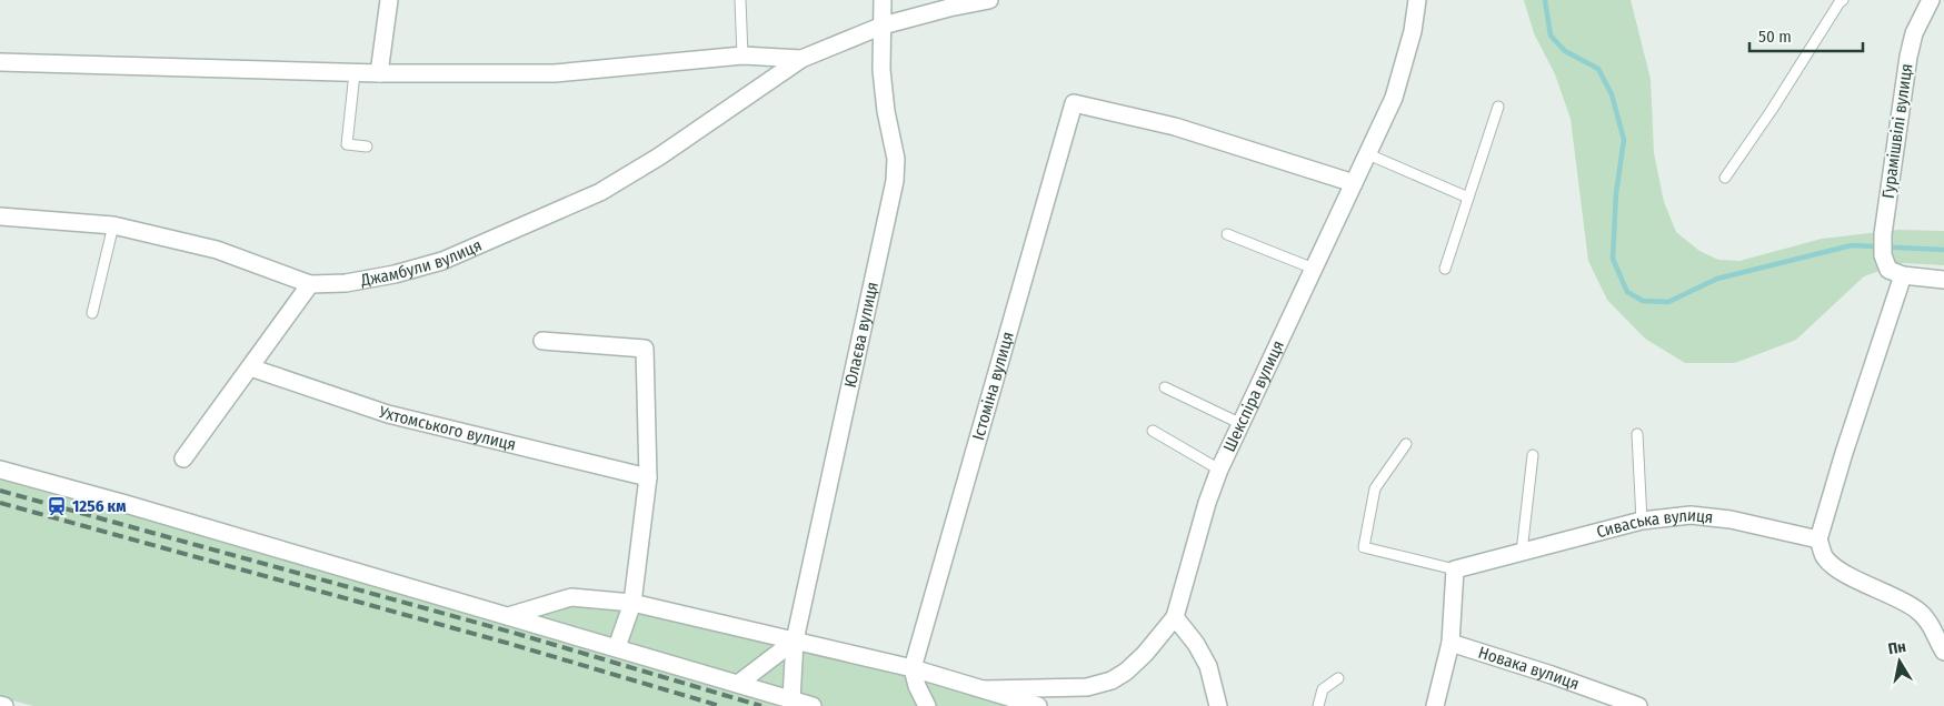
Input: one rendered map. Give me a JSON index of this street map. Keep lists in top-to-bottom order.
{
  "streets": {
    "street": [
      "Гурамішвілі вулиця",
      "Джамбули вулиця",
      "Юлаєва вулиця",
      "Істоміна вулиця",
      "Шекспіра вулиця",
      "Ухтомського вулиця",
      "Сиваська вулиця",
      "Новака вулиця"
    ]
  },
  "crossings": [
    ["Джамбули вулиця", "Юлаєва вулиця"],
    ["Істоміна вулиця", "Шекспіра вулиця"]
  ],
  "places": {
    "station": ["1256 км"]
  },
  "scale_bar": "50 m",
  "north": "top"
}
